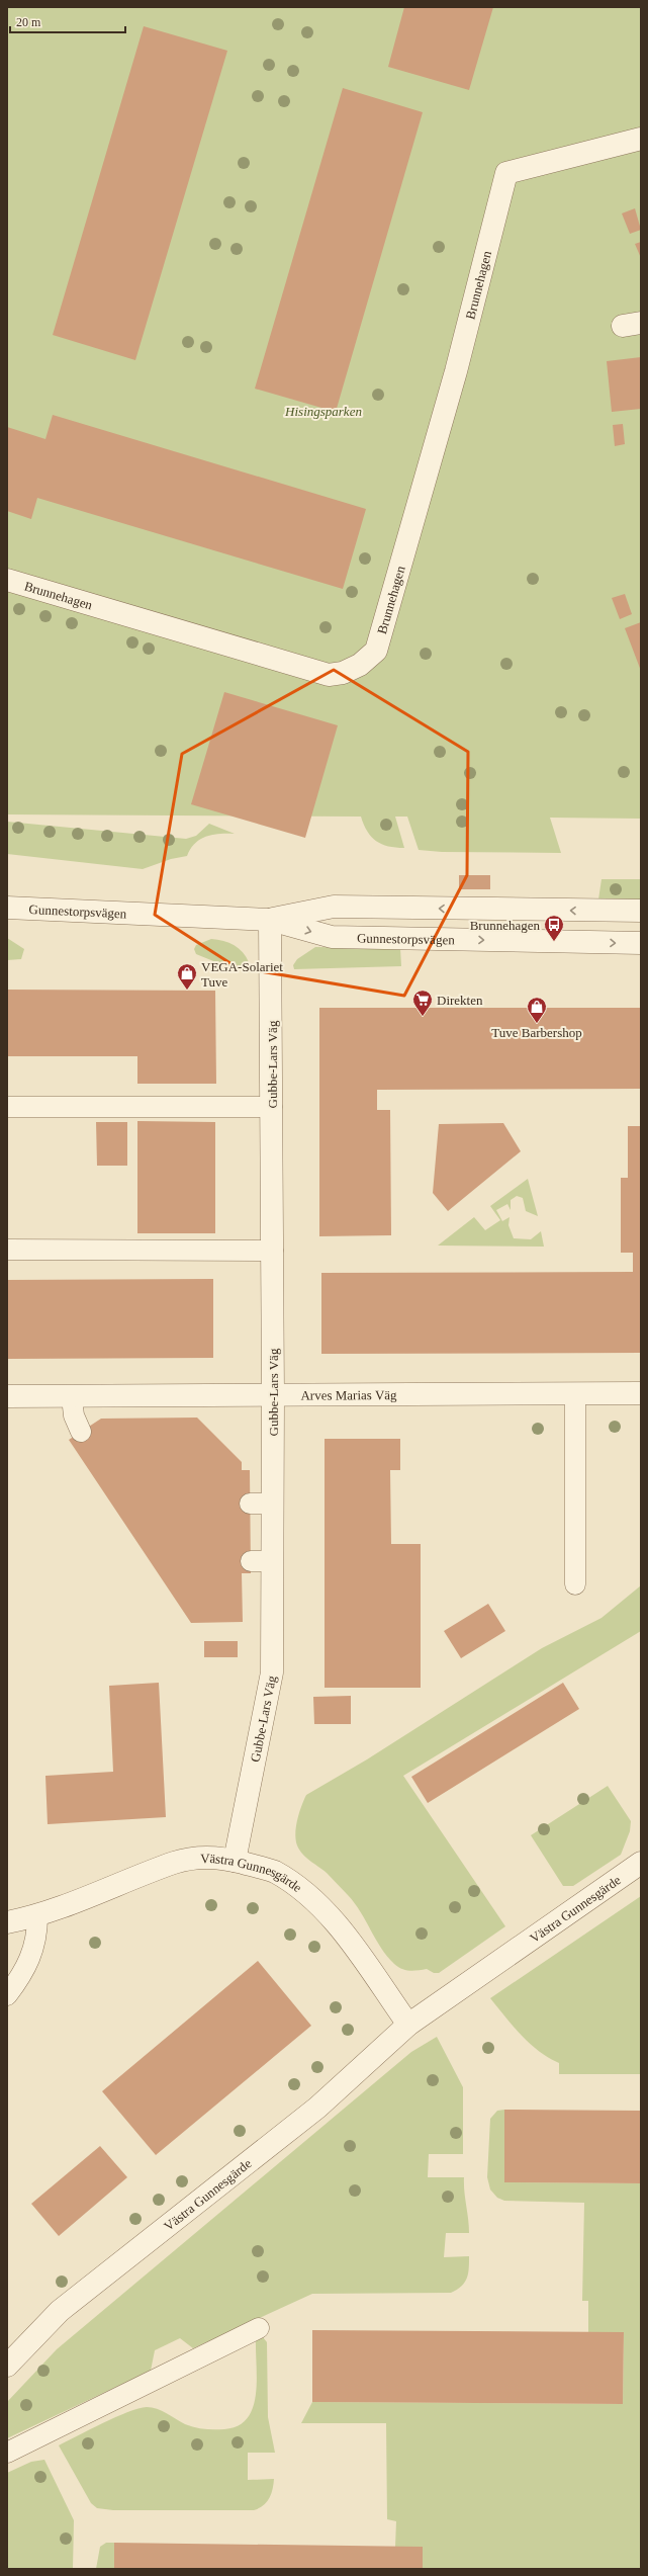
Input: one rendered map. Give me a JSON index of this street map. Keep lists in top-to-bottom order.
{
  "streets": {
    "street": [
      "Brunnehagen",
      "Gunnestorpsvägen",
      "Gubbe-Lars Väg",
      "Arves Marias Väg",
      "Västra Gunnesgärde"
    ]
  },
  "crossings": [
    ["Gunnestorpsvägen", "Gubbe-Lars Väg"],
    ["Gubbe-Lars Väg", "Arves Marias Väg"],
    ["Gubbe-Lars Väg", "Västra Gunnesgärde"]
  ],
  "parks": ["Hisingsparken"],
  "places": {
    "bus stop": ["Brunnehagen"],
    "shop": ["VEGA-Solariet Tuve", "Tuve Barbershop"],
    "supermarket": ["Direkten"]
  },
  "scale_bar": "20 m"
}
